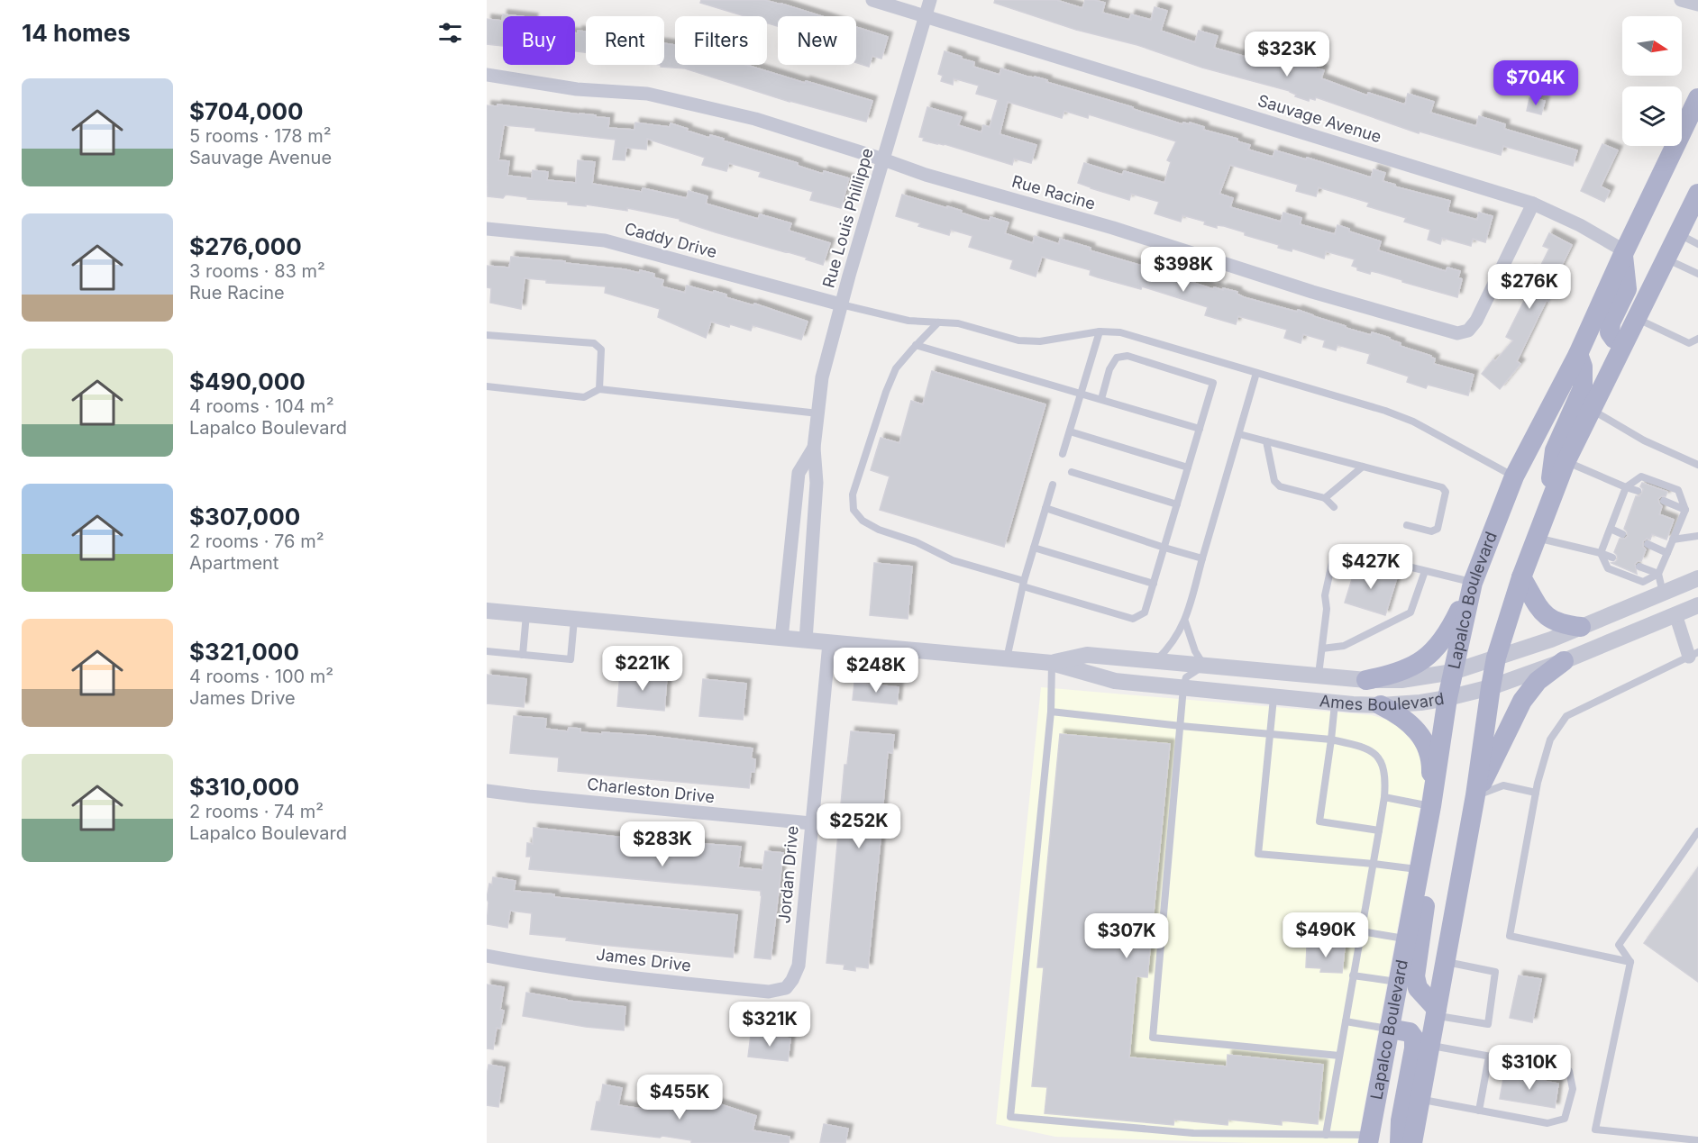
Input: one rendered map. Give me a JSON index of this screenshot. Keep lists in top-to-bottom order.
{
  "streets": {
    "main road": ["Lapalco Boulevard"],
    "street": [
      "Sauvage Avenue",
      "Rue Racine",
      "Rue Louis Phillippe",
      "Caddy Drive",
      "Ames Boulevard",
      "Charleston Drive",
      "Jordan Drive",
      "James Drive"
    ]
  },
  "crossings": [
    ["Sauvage Avenue", "Rue Racine"],
    ["Sauvage Avenue", "Rue Louis Phillippe"],
    ["Sauvage Avenue", "Lapalco Boulevard"],
    ["Rue Racine", "Rue Louis Phillippe"],
    ["Rue Louis Phillippe", "Caddy Drive"],
    ["Rue Louis Phillippe", "Ames Boulevard"],
    ["Lapalco Boulevard", "Ames Boulevard"],
    ["Ames Boulevard", "Jordan Drive"],
    ["Charleston Drive", "Jordan Drive"],
    ["Jordan Drive", "James Drive"]
  ],
  "north": "right",
  "page": {
    "heading": "14 homes",
    "chip": [
      "Buy",
      "Rent",
      "Filters",
      "New"
    ],
    "price": [
      "$323K",
      "$704K",
      "$398K",
      "$276K",
      "$427K",
      "$221K",
      "$248K",
      "$252K",
      "$283K",
      "$490K",
      "$307K",
      "$321K",
      "$310K",
      "$455K"
    ],
    "list": [
      {
        "name": "$704,000",
        "note": "5 rooms · 178 m² · Sauvage Avenue"
      },
      {
        "name": "$276,000",
        "note": "3 rooms · 83 m² · Rue Racine"
      },
      {
        "name": "$490,000",
        "note": "4 rooms · 104 m² · Lapalco Boulevard"
      },
      {
        "name": "$307,000",
        "note": "2 rooms · 76 m² · Apartment"
      },
      {
        "name": "$321,000",
        "note": "4 rooms · 100 m² · James Drive"
      },
      {
        "name": "$310,000",
        "note": "2 rooms · 74 m² · Lapalco Boulevard"
      }
    ]
  }
}
